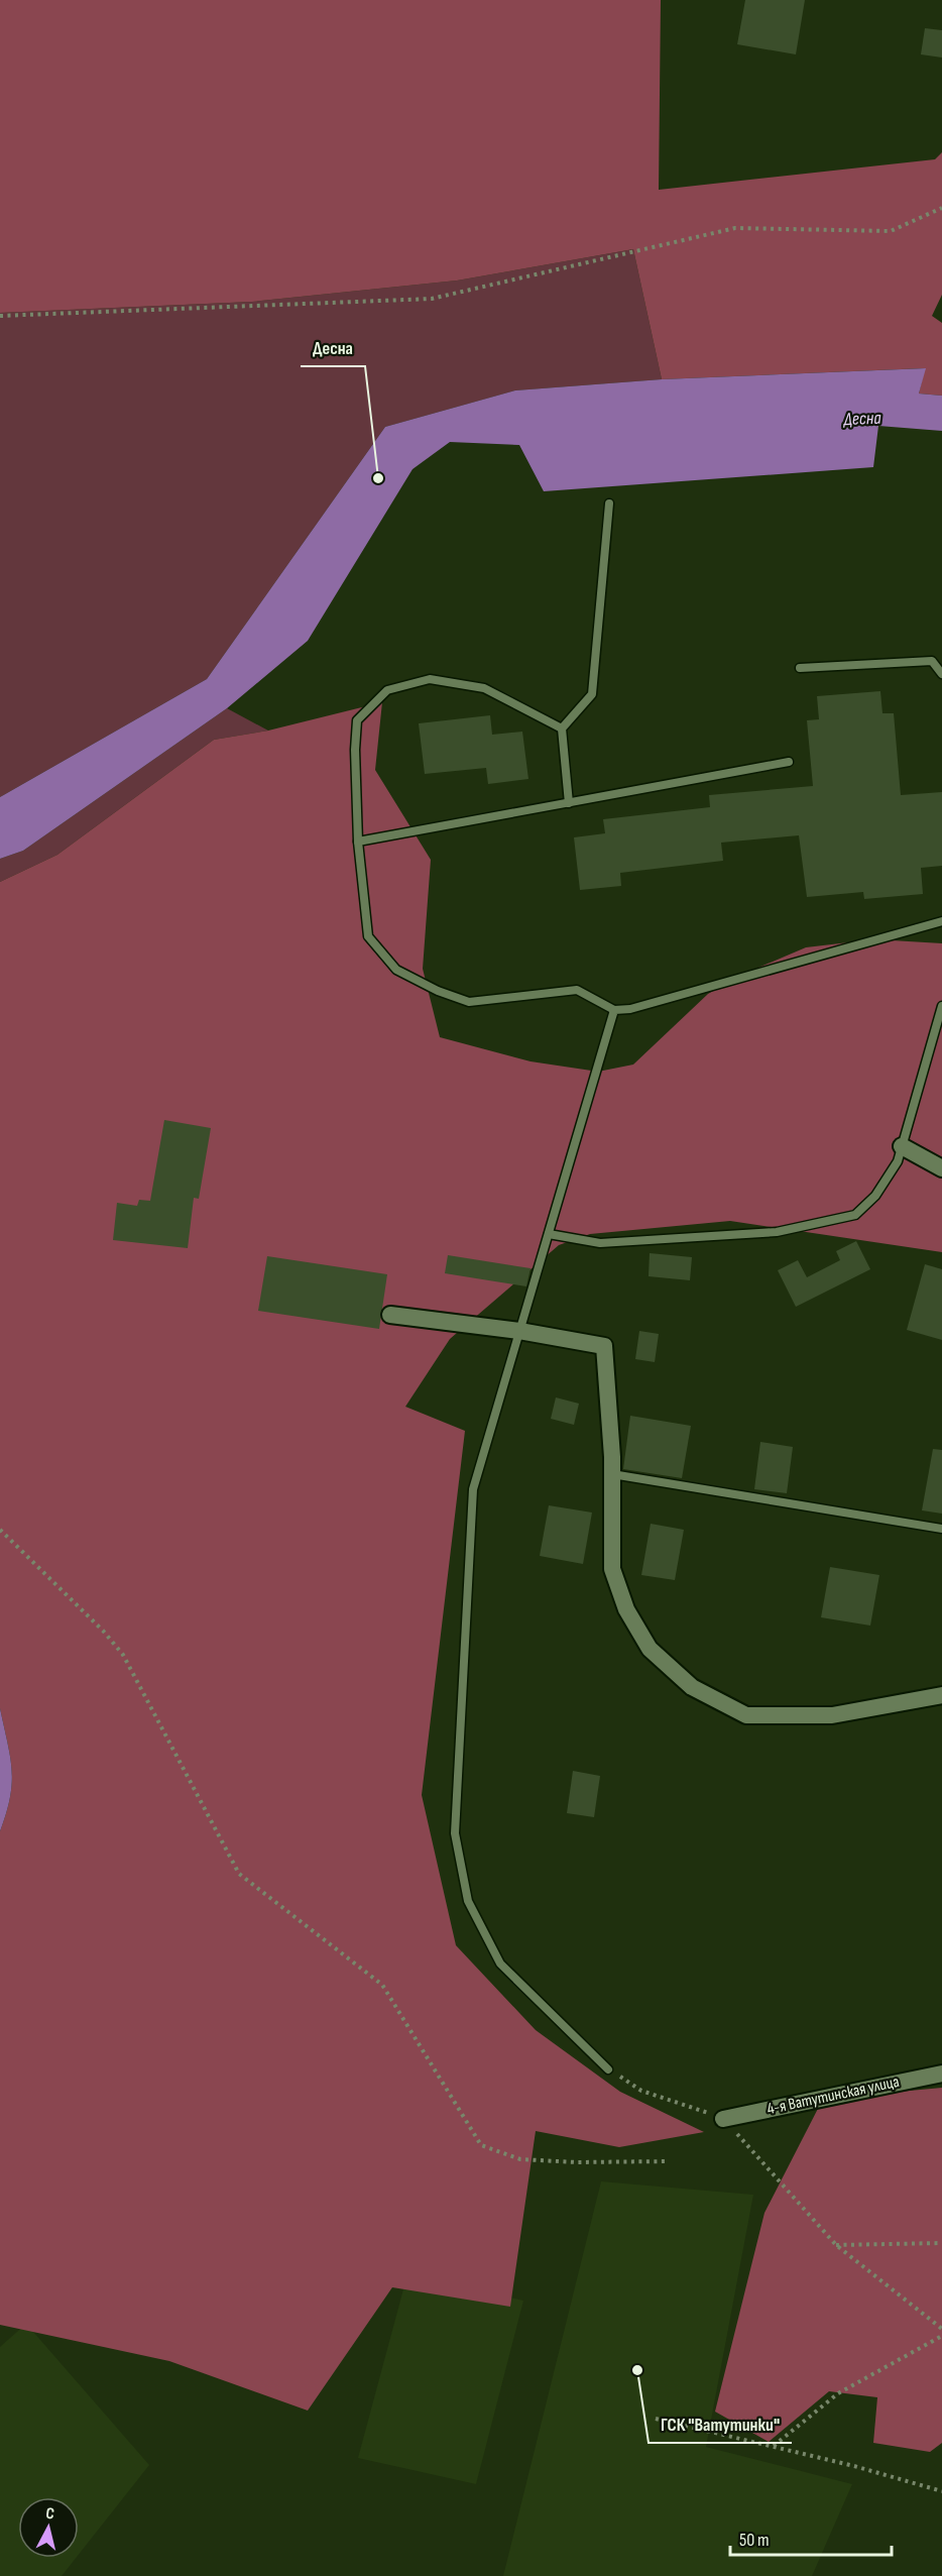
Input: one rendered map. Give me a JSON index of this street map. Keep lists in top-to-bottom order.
{
  "streets": {
    "street": ["4-я Ватутинская улица"]
  },
  "water": ["Десна"],
  "places": ["Десна", "ГСК \"Ватутинки\""],
  "scale_bar": "50 m",
  "north": "top"
}
